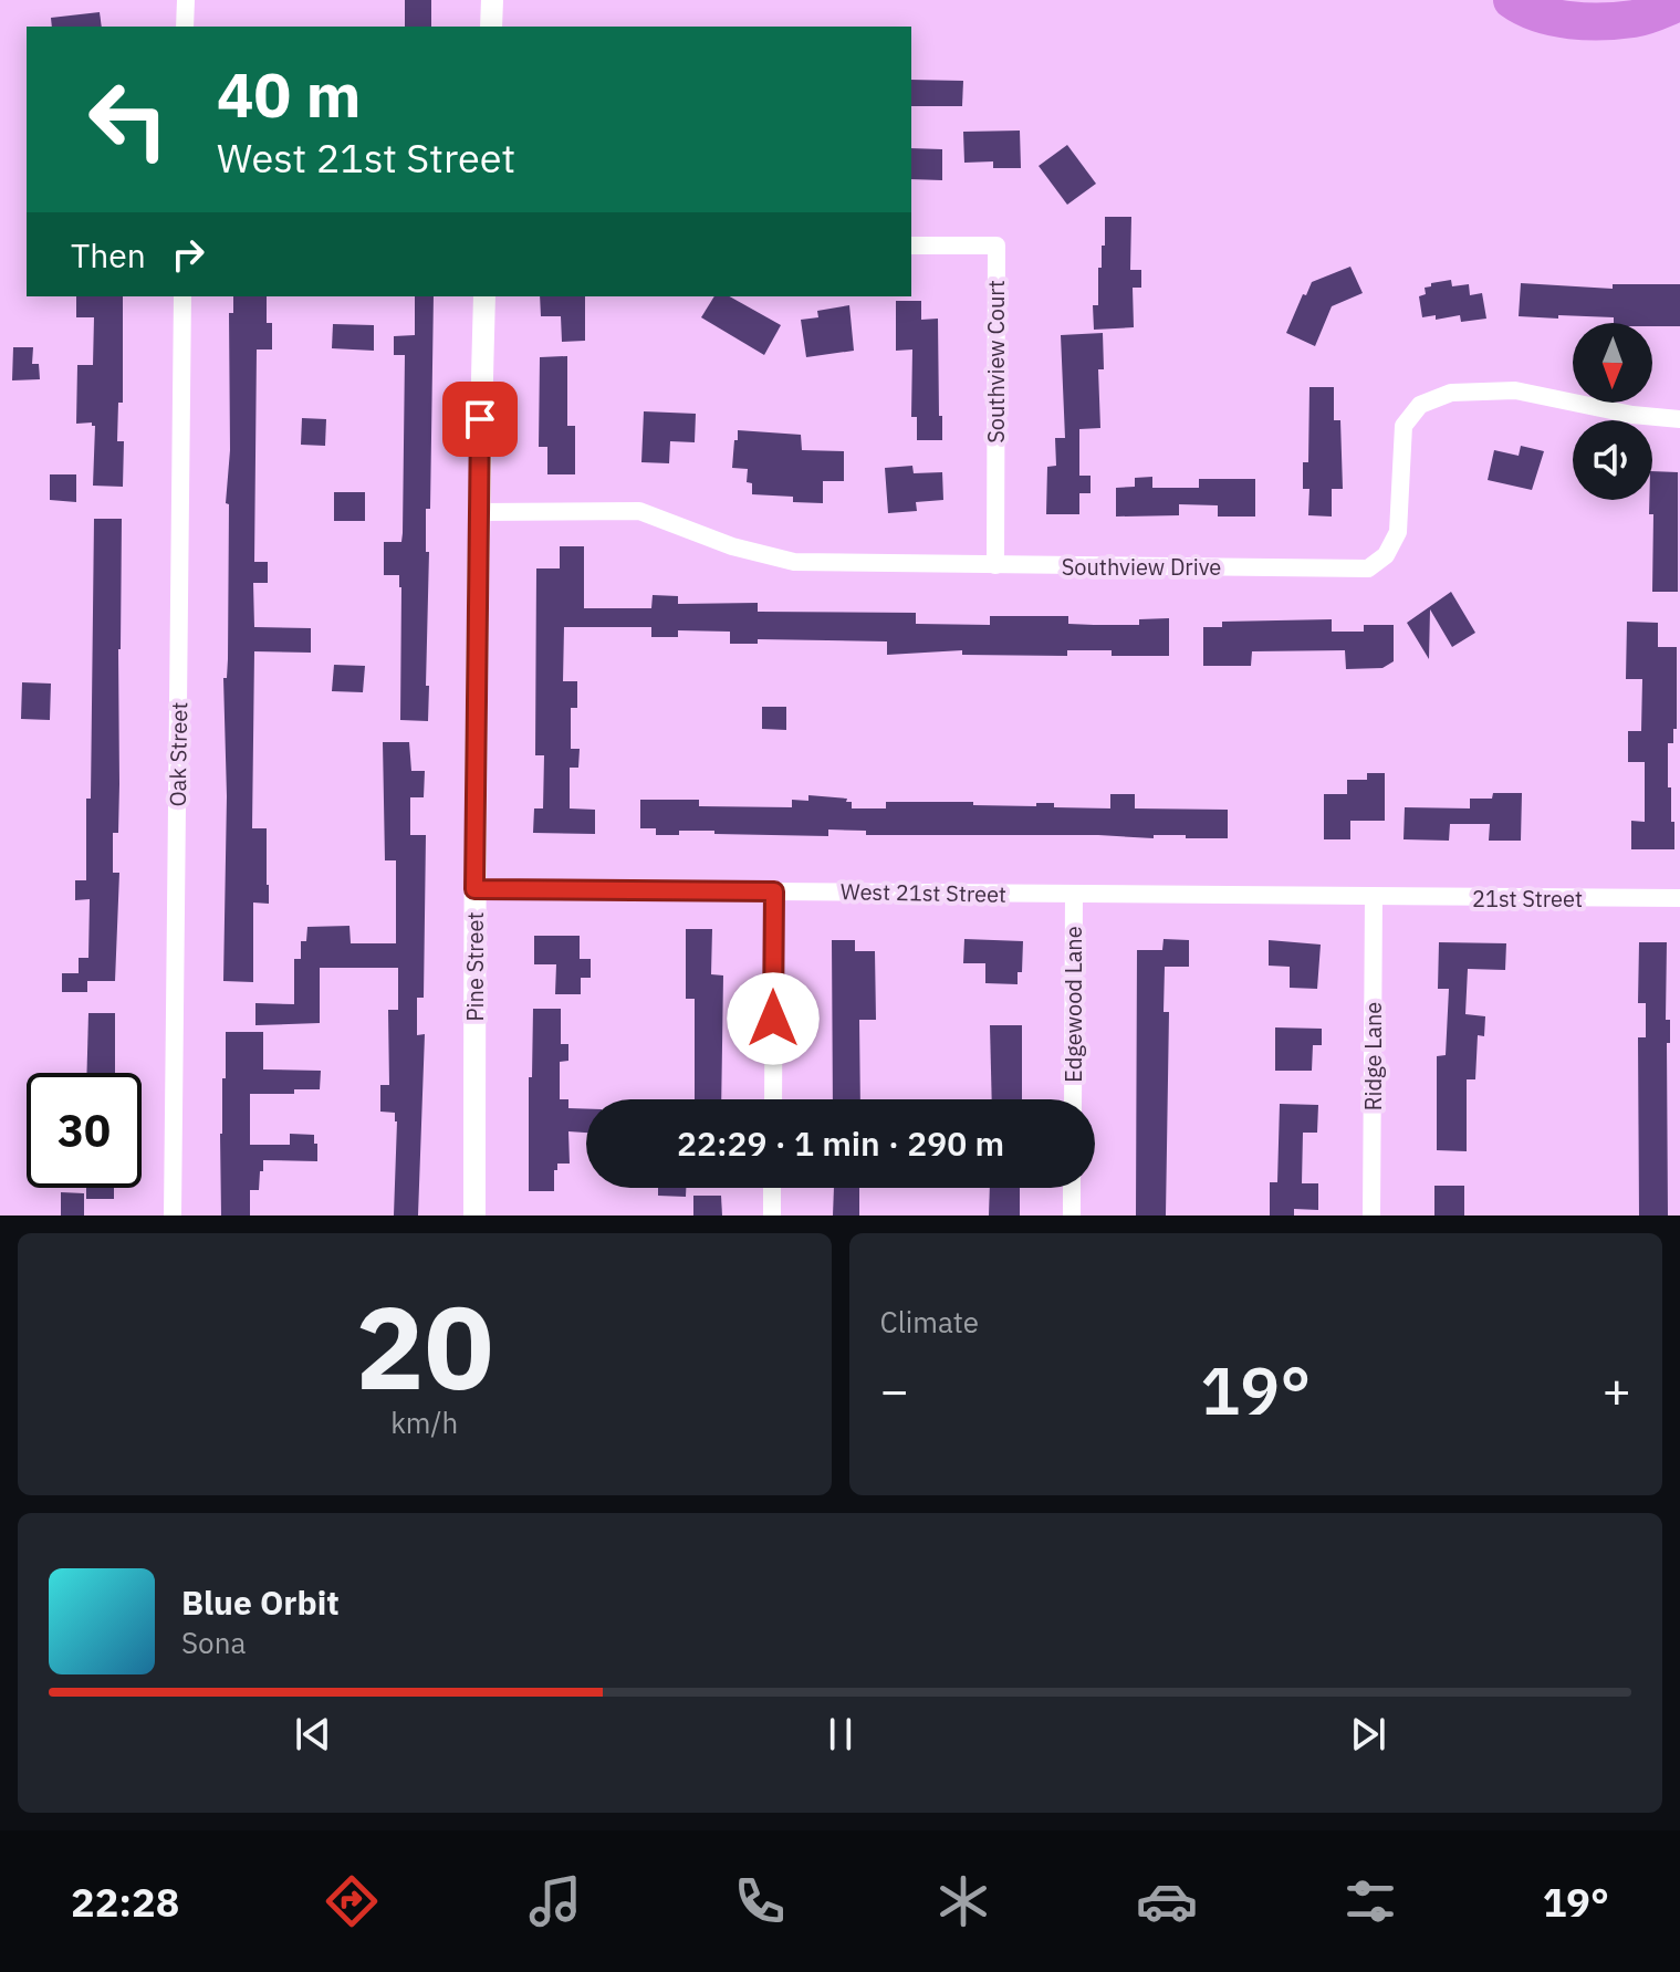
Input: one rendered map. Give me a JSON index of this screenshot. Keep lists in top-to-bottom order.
{
  "streets": {
    "street": [
      "Southview Court",
      "Southview Drive",
      "Oak Street",
      "West 21st Street",
      "21st Street",
      "Pine Street",
      "Edgewood Lane",
      "Ridge Lane"
    ]
  },
  "crossings": [
    ["Southview Court", "Southview Drive"],
    ["Southview Drive", "Pine Street"],
    ["West 21st Street", "21st Street"],
    ["West 21st Street", "Pine Street"],
    ["West 21st Street", "Edgewood Lane"],
    ["West 21st Street", "Ridge Lane"],
    ["21st Street", "Ridge Lane"]
  ],
  "north": "bottom",
  "page": {
    "turn": ["40 m", "West 21st Street"],
    "then": "Then",
    "limit": "30",
    "trip": "22:29 · 1 min · 290 m",
    "tile": [
      ["20", "km/h"],
      "Climate"
    ],
    "heat": ["−", "19°", "+"],
    "song": ["Blue Orbit", "Sona"],
    "tabs": ["22:28", "19°"]
  }
}
